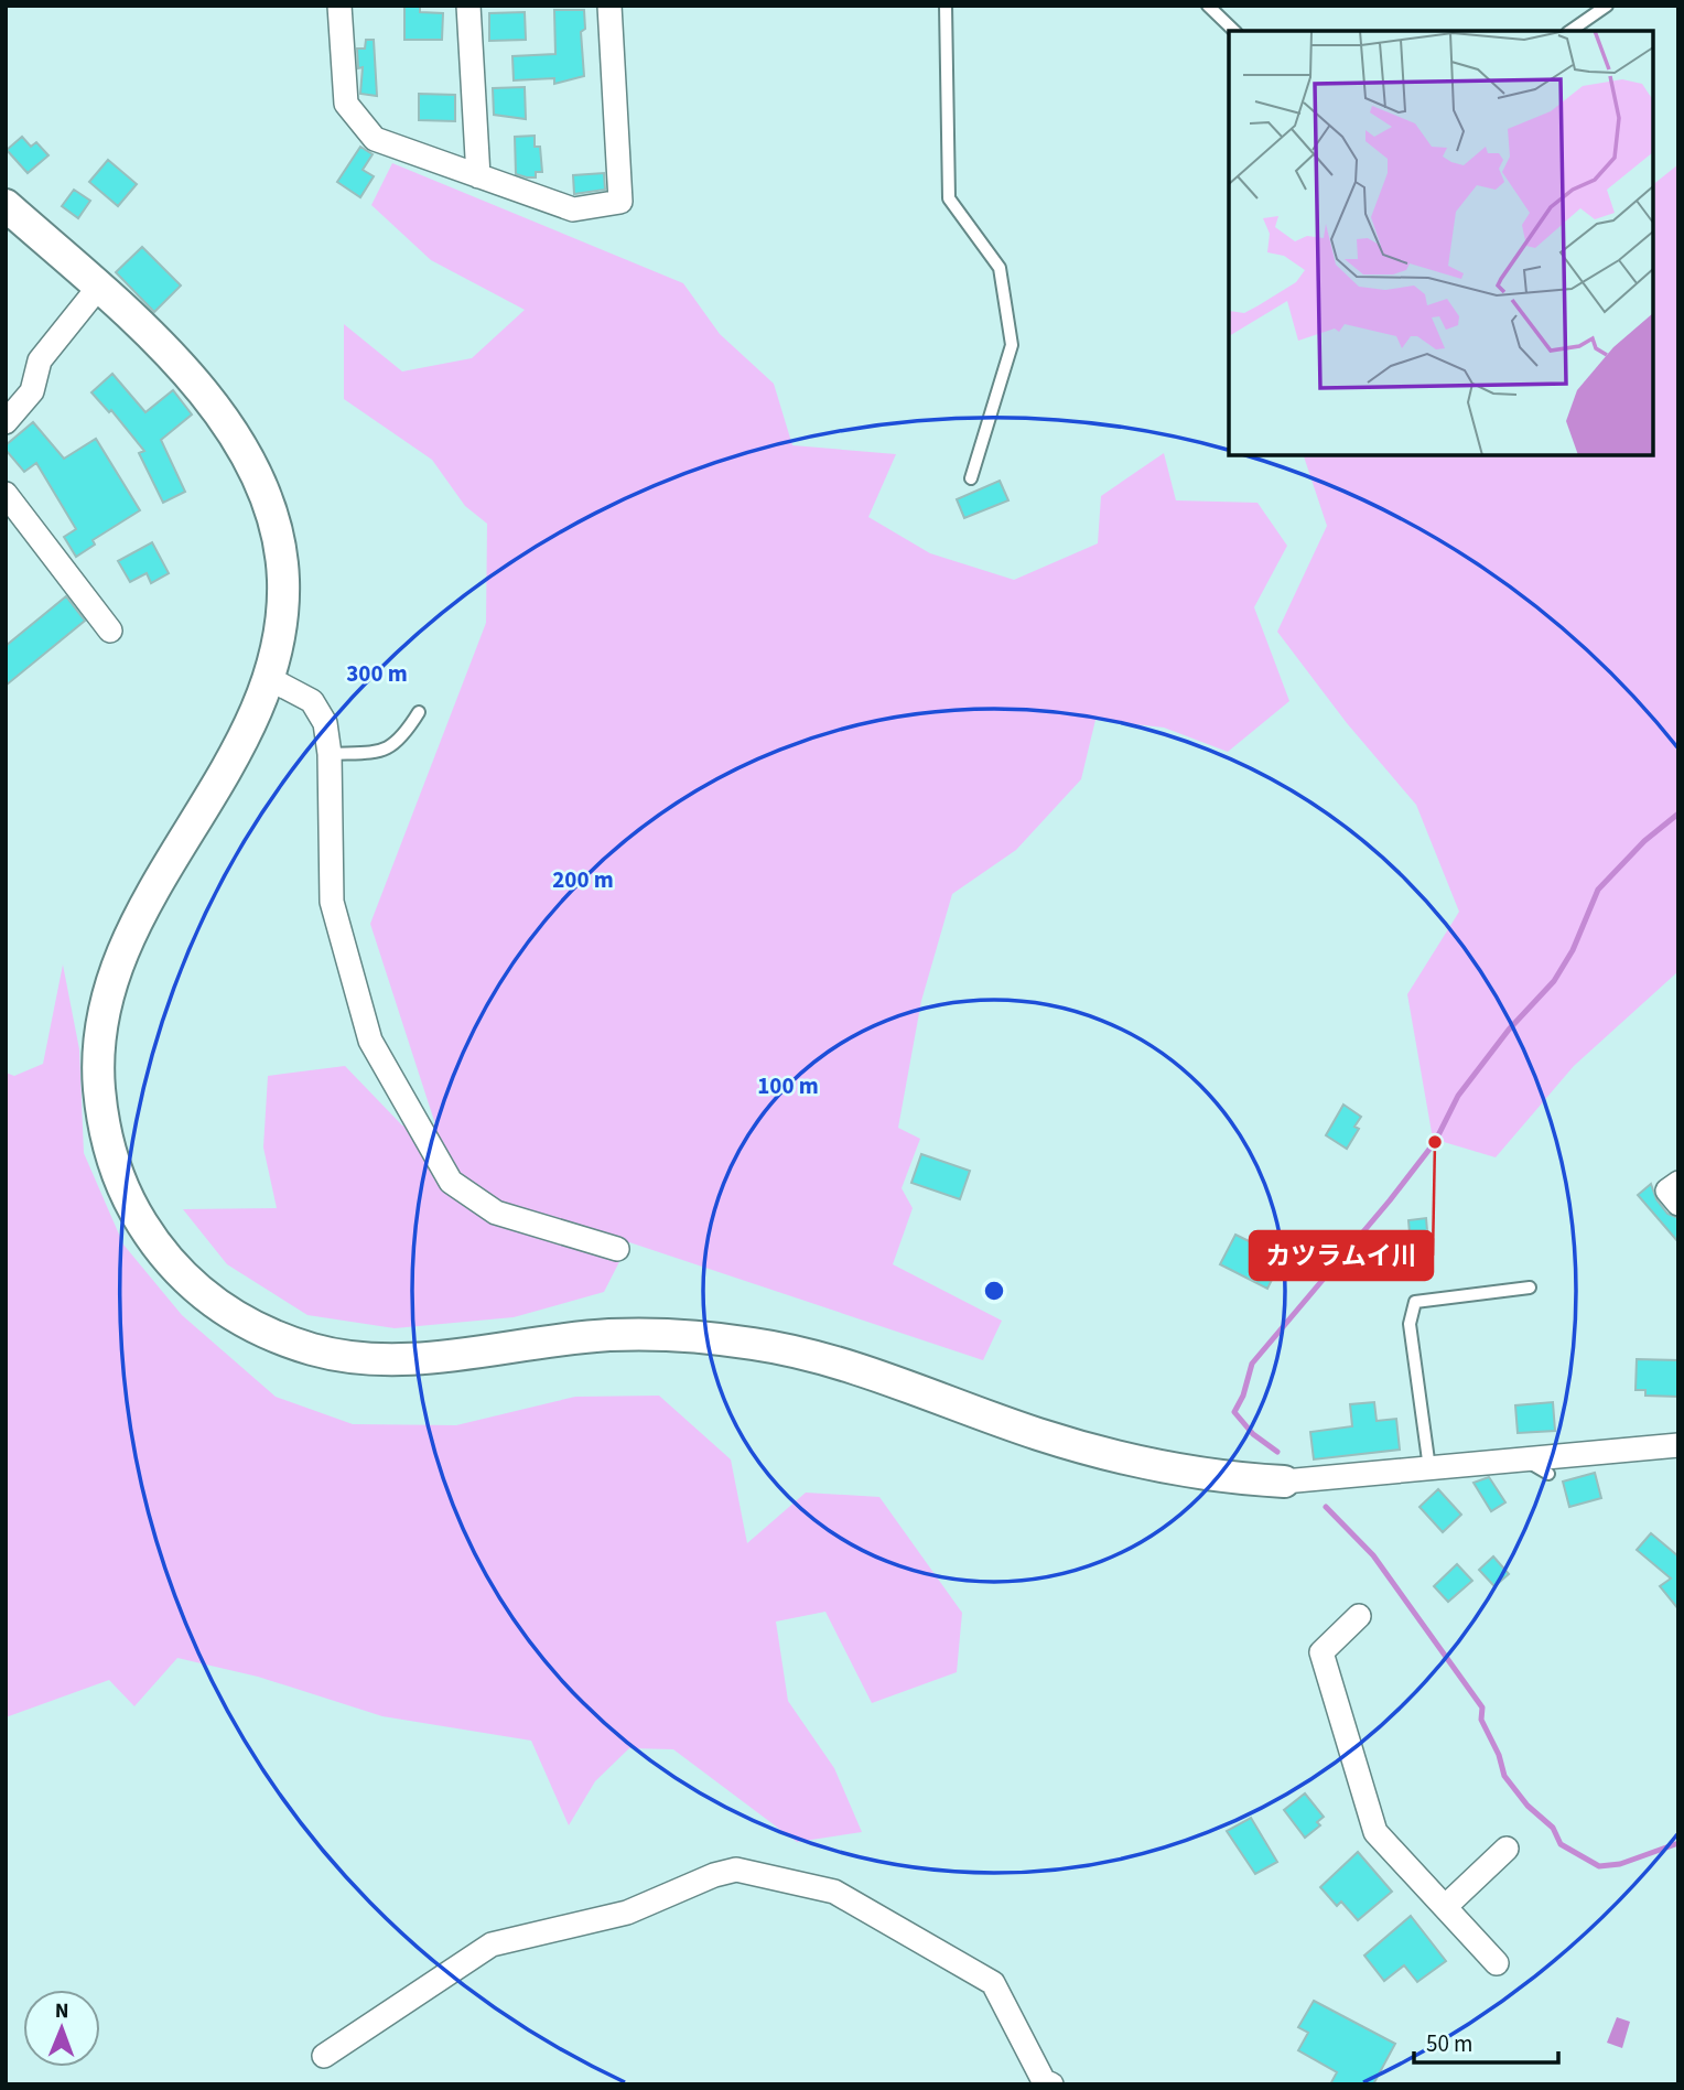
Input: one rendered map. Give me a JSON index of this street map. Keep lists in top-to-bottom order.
{
  "places": ["カツラムイ川"],
  "scale_bar": "50 m",
  "north": "top",
  "rings": ["300 m", "200 m", "100 m"]
}
